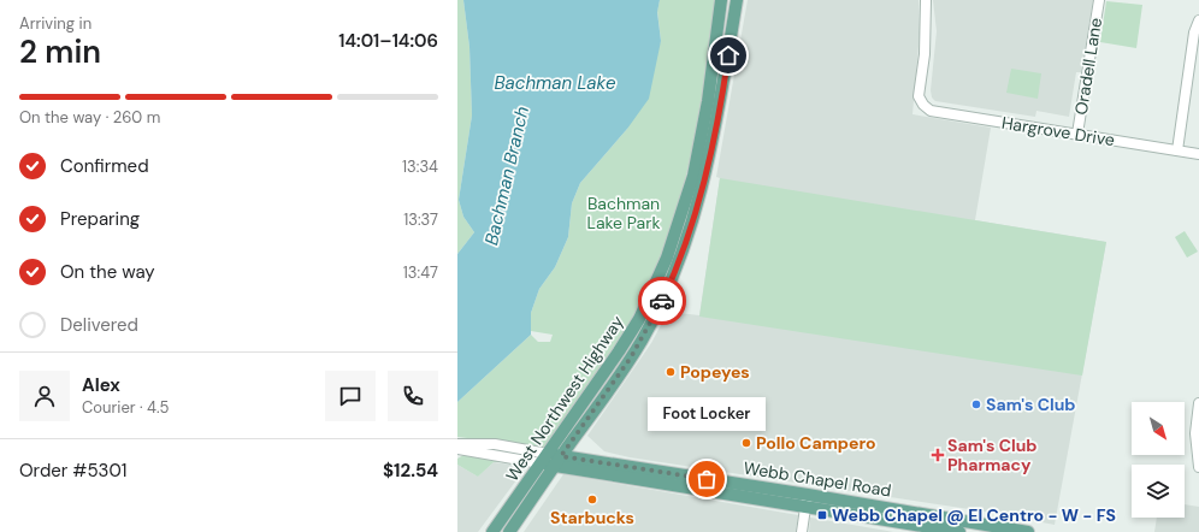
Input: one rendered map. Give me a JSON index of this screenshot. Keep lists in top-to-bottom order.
{
  "streets": {
    "main road": ["West Northwest Highway", "Webb Chapel Road"],
    "street": ["Oradell Lane", "Hargrove Drive"]
  },
  "crossings": [
    ["Oradell Lane", "Hargrove Drive"],
    ["West Northwest Highway", "Webb Chapel Road"]
  ],
  "water": ["Bachman Lake", "Bachman Branch"],
  "parks": ["Bachman Lake Park"],
  "places": {
    "other": [
      "Popeyes",
      "Sam's Club",
      "Pollo Campero",
      "Foot Locker",
      "Starbucks"
    ],
    "health": ["Sam's Club Pharmacy"],
    "transit": ["Webb Chapel @ El Centro - W - FS"]
  },
  "north": "bottom right",
  "page": {
    "heading": ["2 min", "Arriving in", "14:01–14:06"],
    "panel": [
      "Alex",
      "Courier · 4.5",
      "Order #5301",
      "$12.54"
    ],
    "bar": "On the way · 260 m",
    "list": [
      ["Confirmed", "13:34"],
      ["Preparing", "13:37"],
      ["On the way", "13:47"],
      "Delivered"
    ],
    "bubble": "Foot Locker"
  }
}
